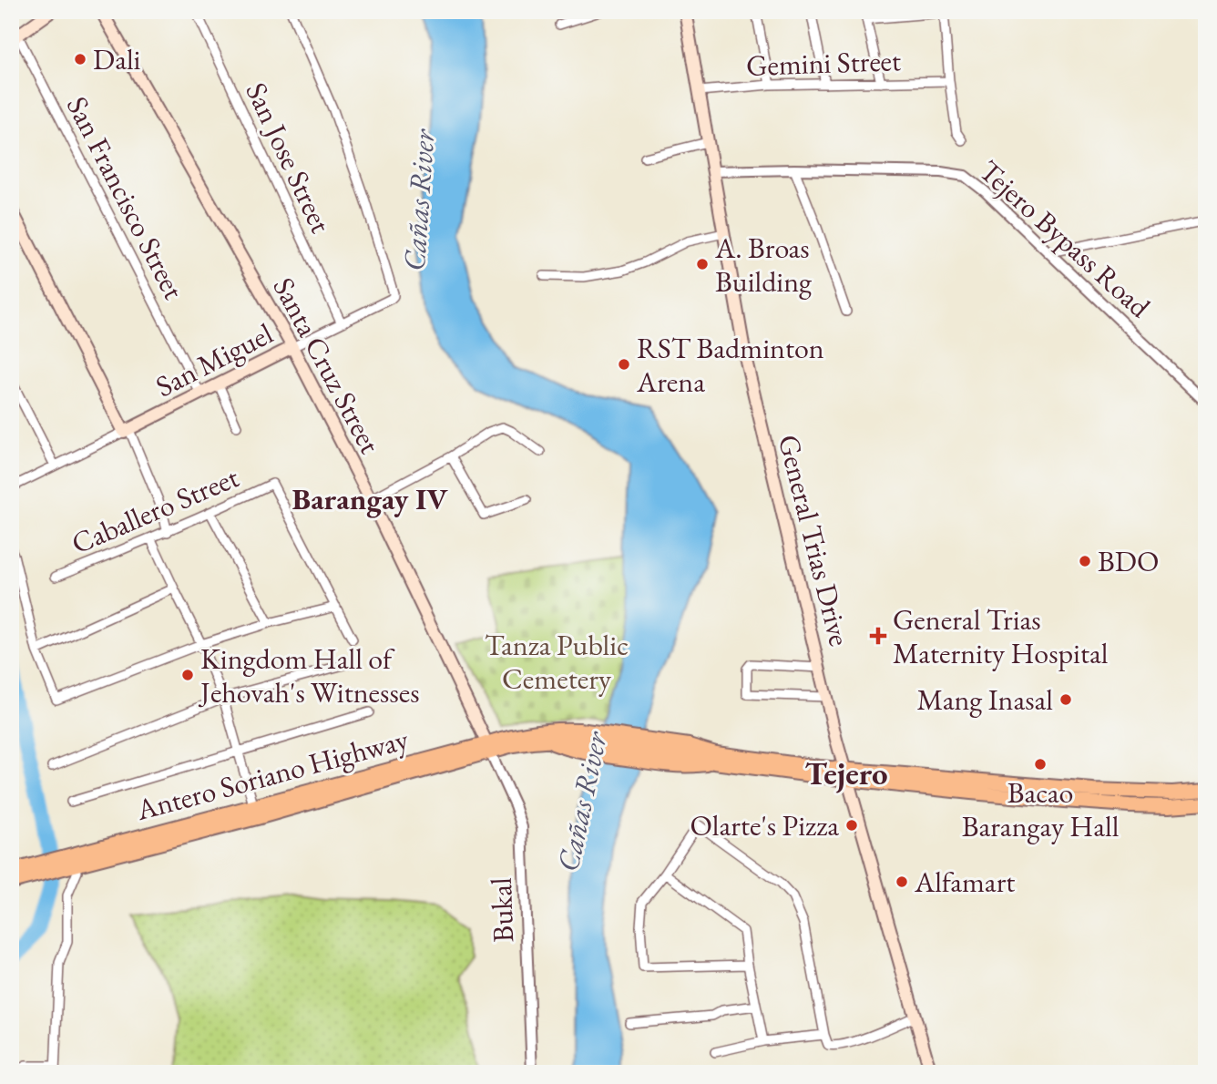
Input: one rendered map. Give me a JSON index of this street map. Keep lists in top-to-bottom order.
{
  "streets": {
    "main road": [
      "San Miguel",
      "Santa Cruz Street",
      "General Trias Drive",
      "Antero Soriano Highway"
    ],
    "street": [
      "Gemini Street",
      "San Jose Street",
      "San Francisco Street",
      "Tejero Bypass Road",
      "Caballero Street",
      "Bukal"
    ]
  },
  "crossings": [
    ["Gemini Street", "General Trias Drive"],
    ["San Jose Street", "San Miguel"],
    ["San Francisco Street", "San Miguel"],
    ["Tejero Bypass Road", "General Trias Drive"],
    ["San Miguel", "Santa Cruz Street"],
    ["Santa Cruz Street", "Antero Soriano Highway"],
    ["Santa Cruz Street", "Bukal"],
    ["General Trias Drive", "Antero Soriano Highway"],
    ["Antero Soriano Highway", "Bukal"]
  ],
  "districts": ["Barangay IV", "Tejero"],
  "water": ["Cañas River"],
  "parks": ["Tanza Public Cemetery"],
  "places": {
    "other": [
      "Dali",
      "A. Broas Building",
      "RST Badminton Arena",
      "BDO",
      "Kingdom Hall of Jehovah's Witnesses",
      "Mang Inasal",
      "Bacao Barangay Hall",
      "Olarte's Pizza",
      "Alfamart"
    ],
    "health": ["General Trias Maternity Hospital"]
  }
}
